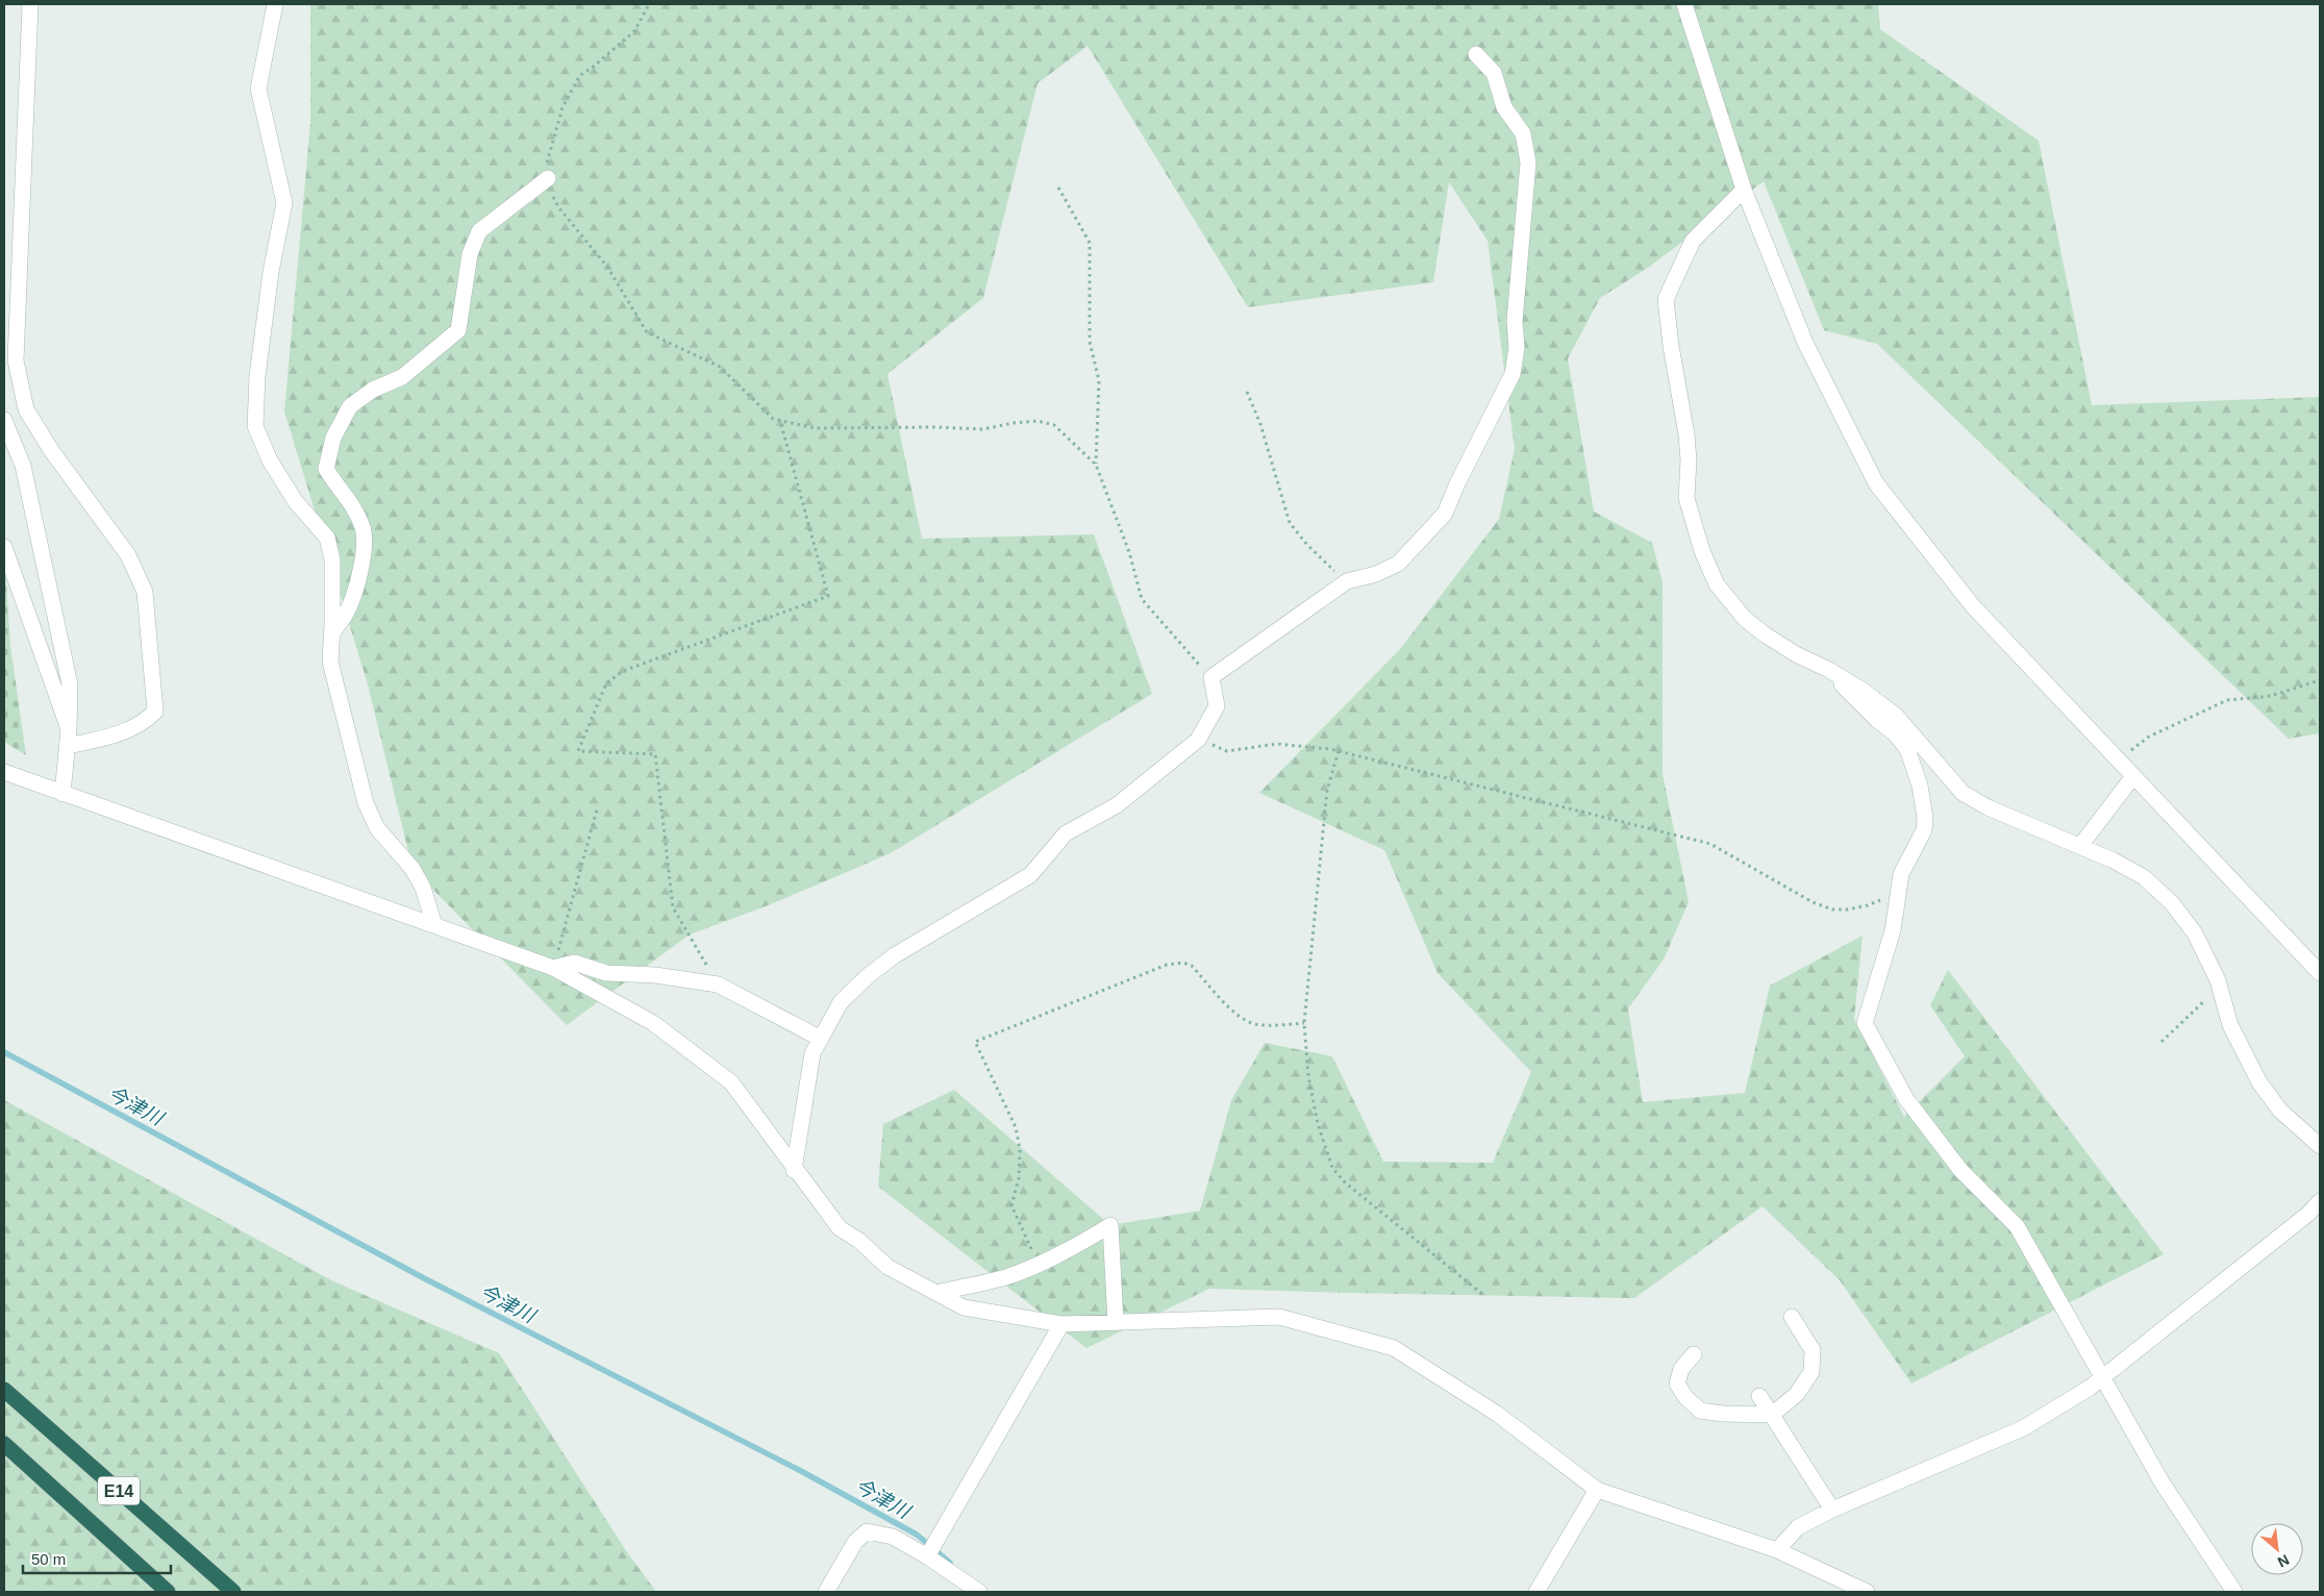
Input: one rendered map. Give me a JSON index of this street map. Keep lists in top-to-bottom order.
{
  "streets": {
    "highway": ["E14"]
  },
  "water": ["今津川"],
  "scale_bar": "50 m",
  "north": "bottom right"
}
